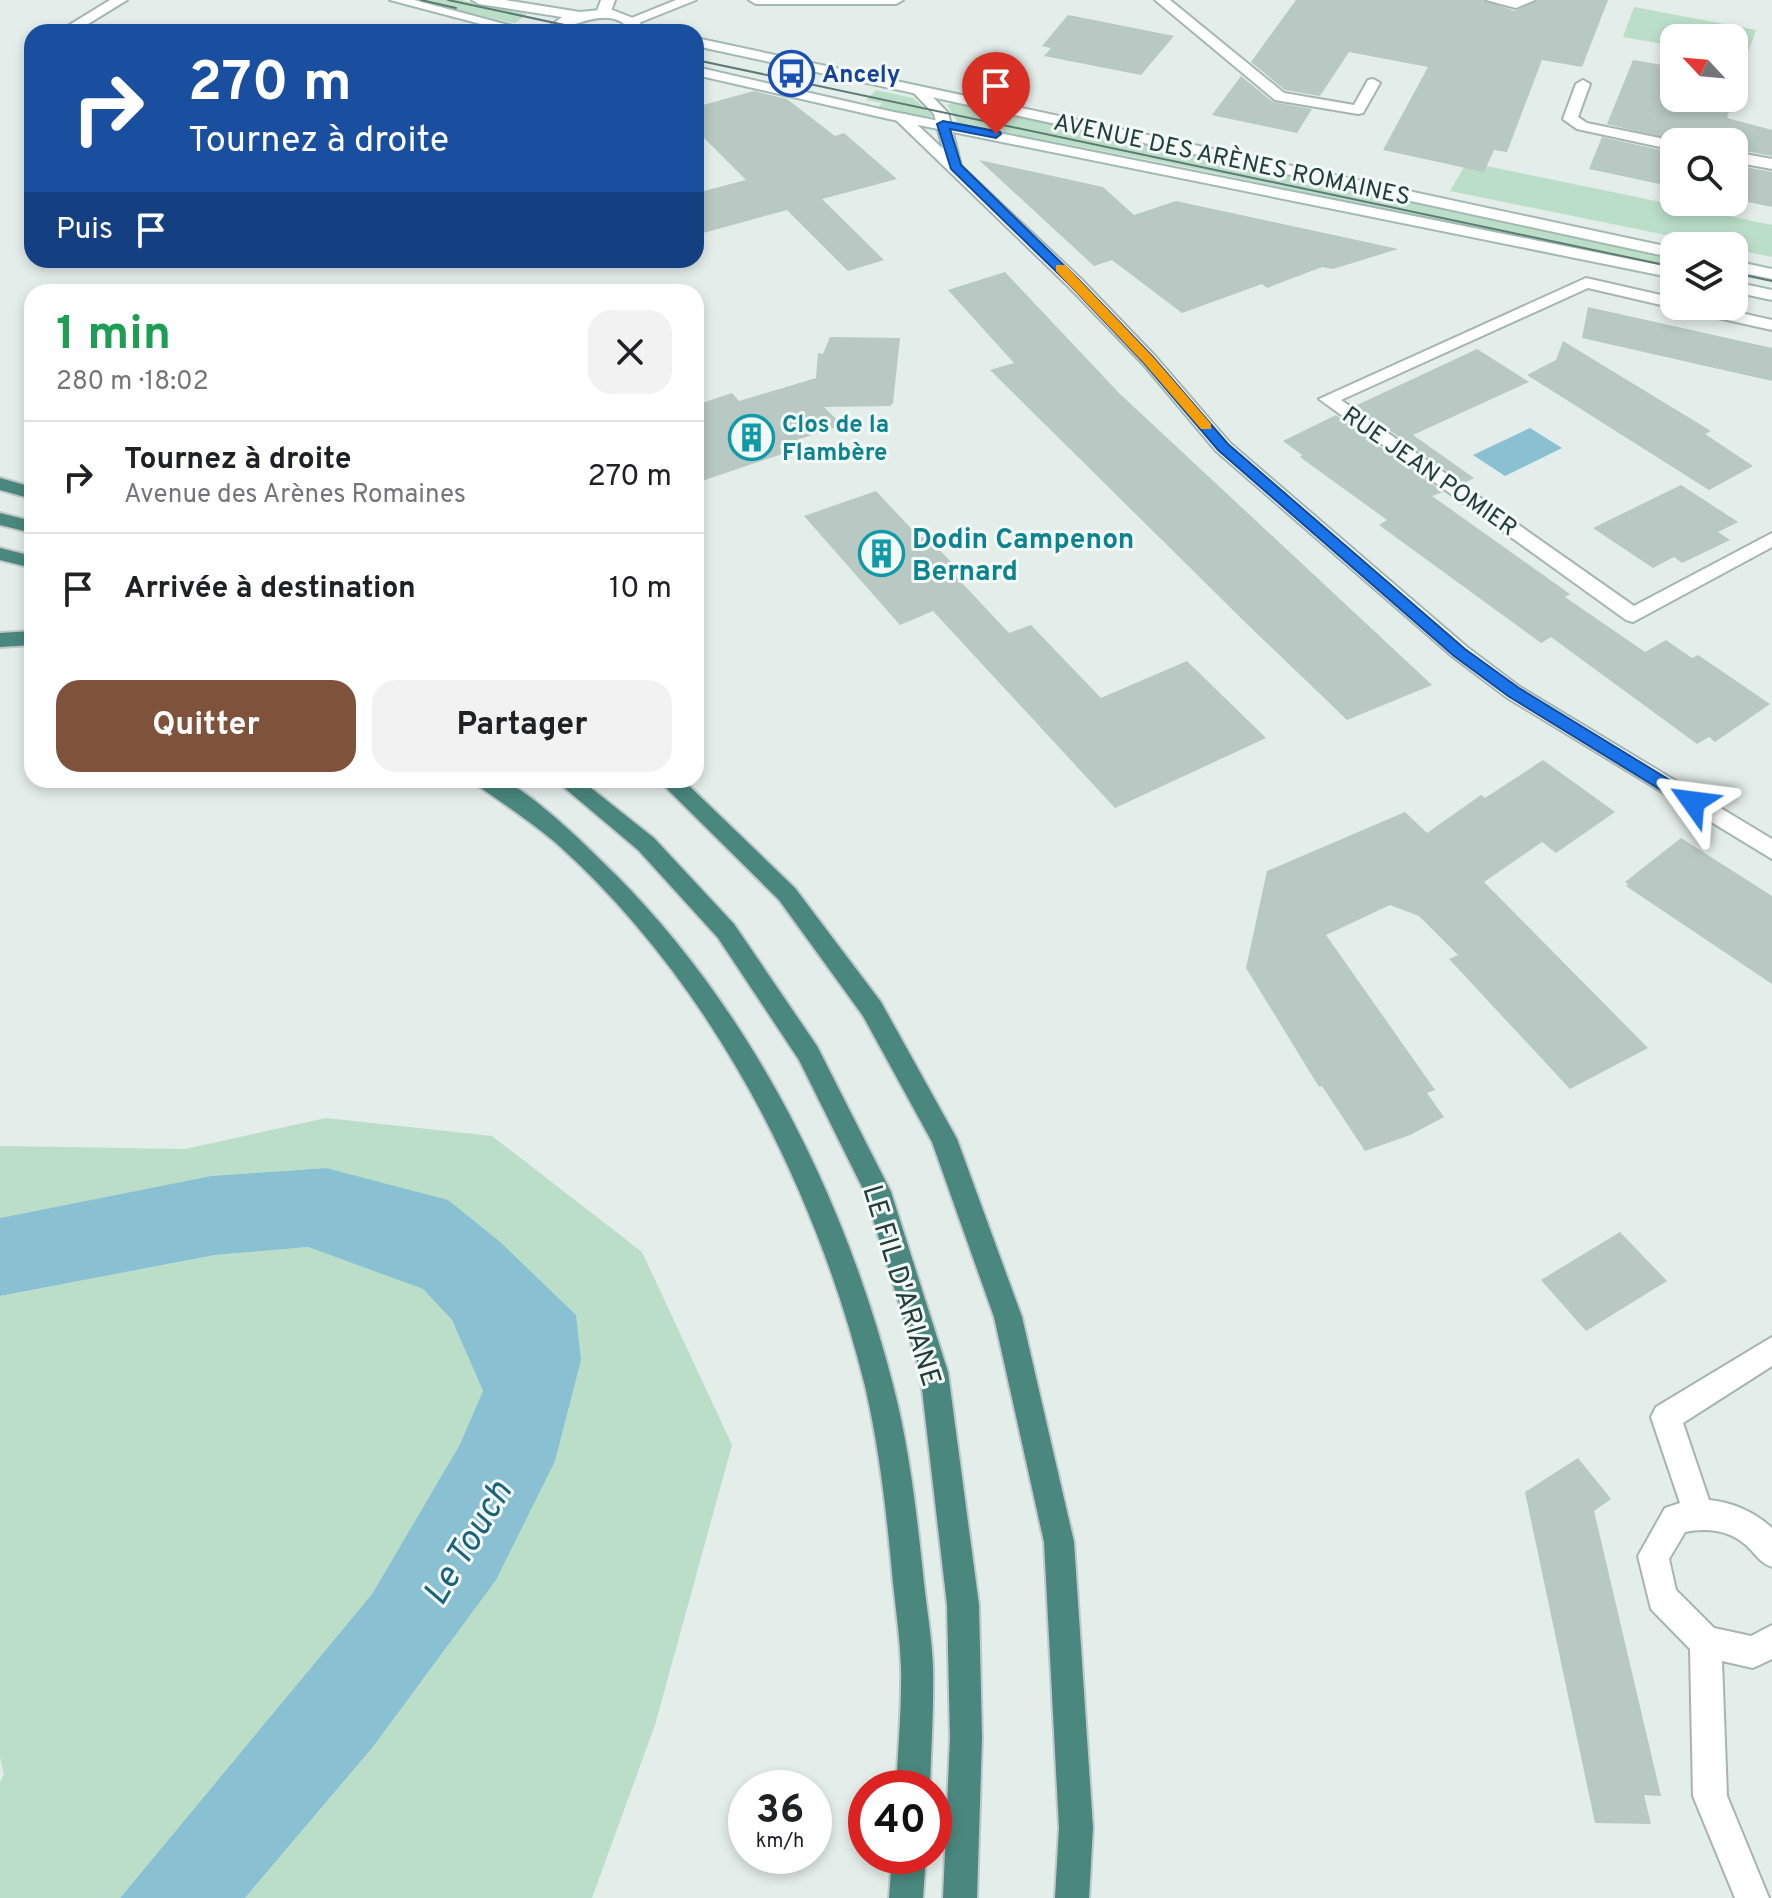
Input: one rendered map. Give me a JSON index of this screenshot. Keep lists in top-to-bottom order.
{
  "streets": {
    "highway": ["LE FIL D'ARIANE"],
    "street": ["AVENUE DES ARÈNES ROMAINES", "RUE JEAN POMIER"]
  },
  "water": ["Le Touch"],
  "places": {
    "bus stop": ["Ancely"],
    "building": ["Clos de la Flambère", "Dodin Campenon Bernard"]
  },
  "north": "top left",
  "page": {
    "turn": ["270 m", "Tournez à droite"],
    "then": "Puis",
    "heading": ["1 min", "280 m · 18:02"],
    "list": [
      {
        "name": "Tournez à droite",
        "note": "Avenue des Arènes Romaines",
        "value": "270 m"
      },
      {
        "name": "Arrivée à destination",
        "value": "10 m"
      }
    ],
    "buttons": ["Quitter", "Partager"],
    "speed": "36 km/h",
    "limit": "40"
  }
}
